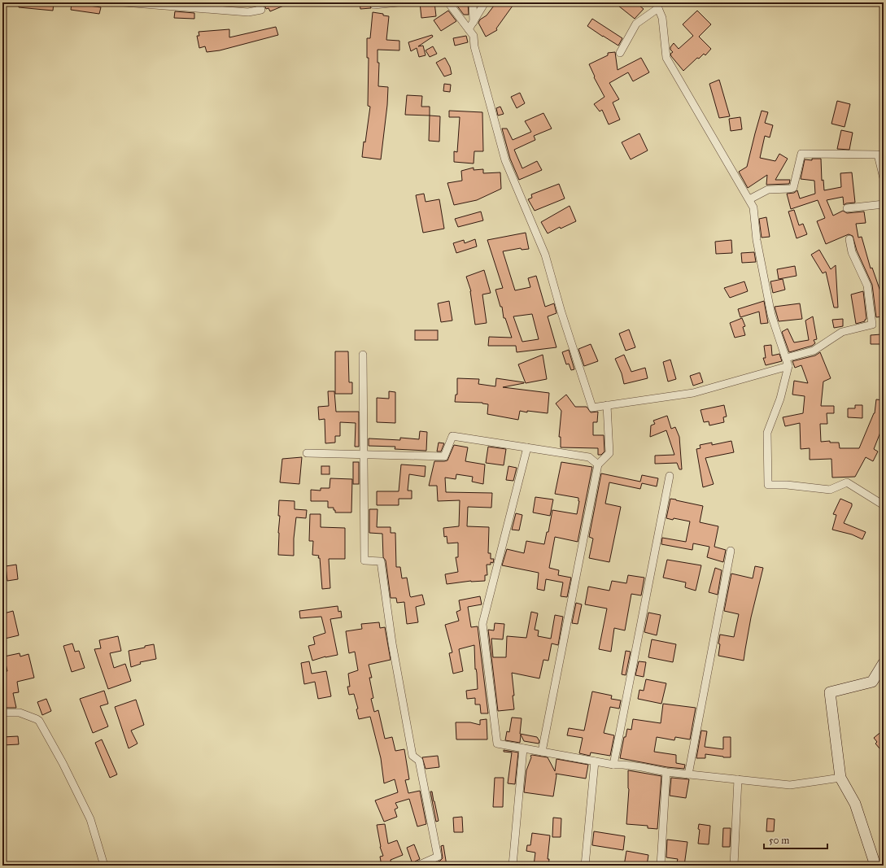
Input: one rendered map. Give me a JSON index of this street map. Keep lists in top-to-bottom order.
{
  "scale_bar": "50 m"
}
